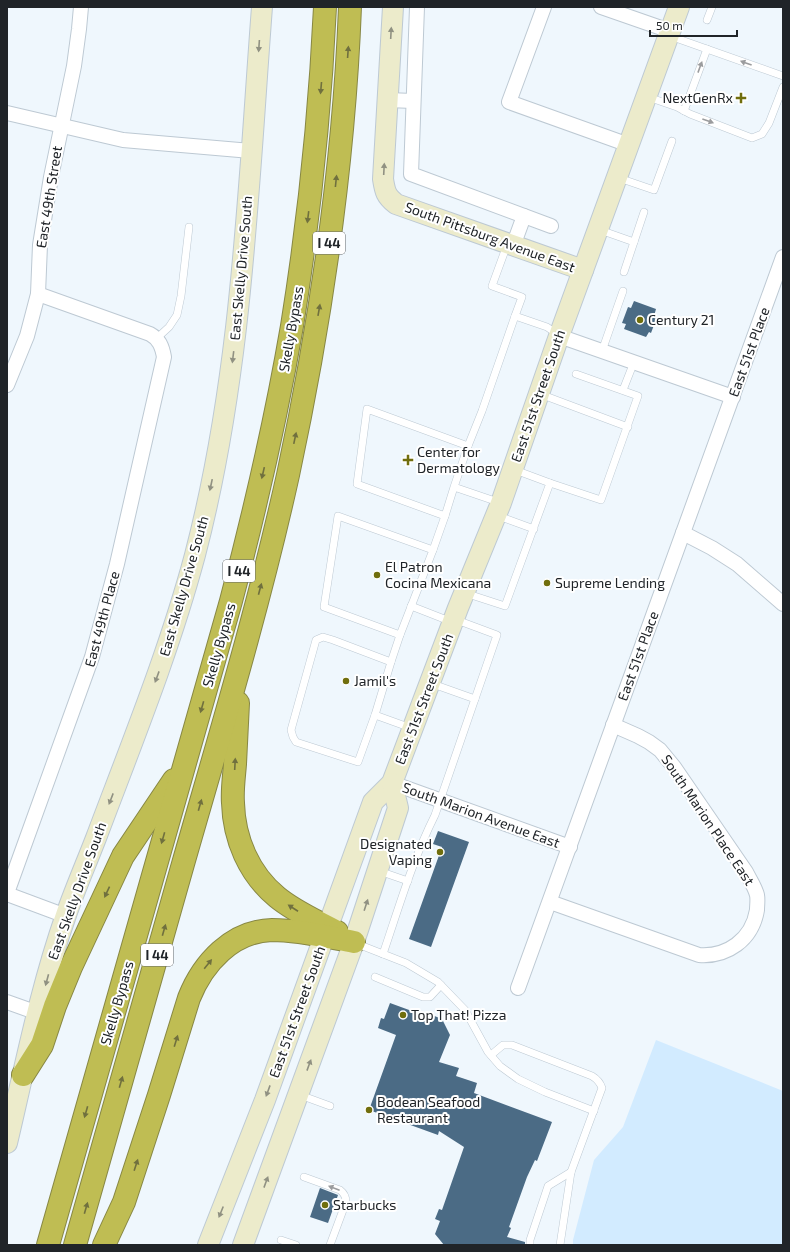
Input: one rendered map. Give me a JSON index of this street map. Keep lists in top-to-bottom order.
{
  "streets": {
    "highway": ["I 44", "Skelly Bypass"],
    "main road": ["South Pittsburg Avenue East", "East Skelly Drive South", "East 51st Street South"],
    "street": [
      "East 49th Street",
      "East 51st Place",
      "East 49th Place",
      "South Marion Avenue East",
      "South Marion Place East"
    ]
  },
  "crossings": [
    ["South Pittsburg Avenue East", "East 51st Street South"],
    ["East 51st Place", "South Marion Avenue East"],
    ["East 51st Place", "South Marion Place East"],
    ["East 51st Street South", "South Marion Avenue East"]
  ],
  "one_way": ["South Pittsburg Avenue East", "East Skelly Drive South"],
  "places": {
    "health": ["NextGenRx", "Center for Dermatology"],
    "other": [
      "Century 21",
      "El Patron Cocina Mexicana",
      "Supreme Lending",
      "Jamil's",
      "Designated Vaping",
      "Top That! Pizza",
      "Bodean Seafood Restaurant",
      "Starbucks"
    ]
  },
  "scale_bar": "50 m"
}
